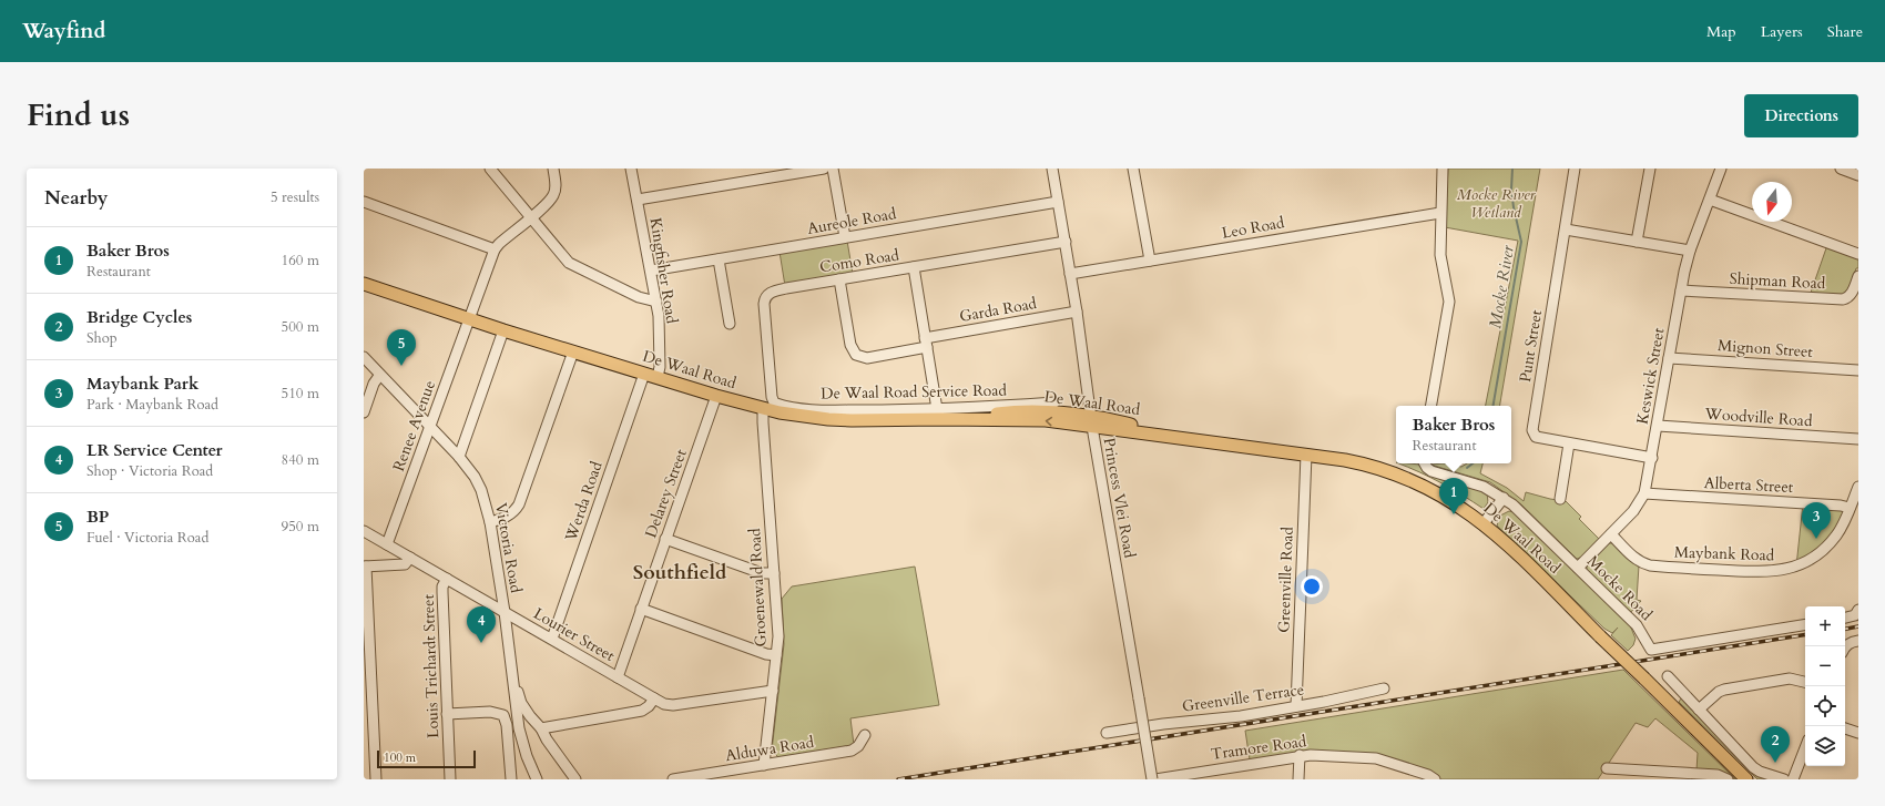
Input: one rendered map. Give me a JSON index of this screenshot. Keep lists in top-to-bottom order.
{
  "streets": {
    "main road": ["De Waal Road"],
    "street": [
      "Aureole Road",
      "Leo Road",
      "Como Road",
      "Kingfisher Road",
      "Shipman Road",
      "Garda Road",
      "Punt Street",
      "Mignon Street",
      "Keswick Street",
      "De Waal Road Service Road",
      "Woodville Road",
      "Renee Avenue",
      "Alberta Street",
      "Delarey Street",
      "Princess Vlei Road",
      "Werda Road",
      "Victoria Road",
      "Maybank Road",
      "Greenville Road",
      "Groenewald Road",
      "Mocke Road",
      "Lourier Street",
      "Louis Trichardt Street",
      "Greenville Terrace",
      "Tramore Road",
      "Alduwa Road"
    ]
  },
  "crossings": [
    ["Aureole Road", "Kingfisher Road"],
    ["Aureole Road", "Princess Vlei Road"],
    ["Leo Road", "Princess Vlei Road"],
    ["Como Road", "Garda Road"],
    ["Como Road", "De Waal Road Service Road"],
    ["Como Road", "Princess Vlei Road"],
    ["Kingfisher Road", "De Waal Road"],
    ["Shipman Road", "Keswick Street"],
    ["Garda Road", "Princess Vlei Road"],
    ["Punt Street", "Keswick Street"],
    ["Mignon Street", "Keswick Street"],
    ["De Waal Road", "De Waal Road Service Road"],
    ["De Waal Road", "Renee Avenue"],
    ["De Waal Road", "Delarey Street"],
    ["De Waal Road", "Princess Vlei Road"],
    ["De Waal Road", "Werda Road"],
    ["De Waal Road", "Greenville Road"],
    ["De Waal Road", "Groenewald Road"],
    ["Keswick Street", "Woodville Road"],
    ["Keswick Street", "Alberta Street"],
    ["Keswick Street", "Maybank Road"],
    ["Keswick Street", "Mocke Road"],
    ["Renee Avenue", "Victoria Road"],
    ["Renee Avenue", "Lourier Street"],
    ["Alberta Street", "Maybank Road"],
    ["Delarey Street", "Lourier Street"],
    ["Princess Vlei Road", "Tramore Road"],
    ["Werda Road", "Lourier Street"],
    ["Victoria Road", "Lourier Street"],
    ["Greenville Road", "Greenville Terrace"],
    ["Groenewald Road", "Lourier Street"],
    ["Groenewald Road", "Alduwa Road"],
    ["Lourier Street", "Louis Trichardt Street"]
  ],
  "districts": ["Southfield"],
  "water": ["Mocke River"],
  "parks": ["Mocke River Wetland"],
  "scale_bar": "100 m",
  "north": "bottom",
  "page": {
    "header": "Wayfind",
    "nav": ["Map", "Layers", "Share"],
    "title": "Find us",
    "buttons": "Directions",
    "heading": ["Nearby", "5 results"],
    "list": [
      {
        "mark": "1",
        "name": "Baker Bros",
        "note": "Restaurant",
        "value": "160 m"
      },
      {
        "mark": "2",
        "name": "Bridge Cycles",
        "note": "Shop",
        "value": "500 m"
      },
      {
        "mark": "3",
        "name": "Maybank Park",
        "note": "Park · Maybank Road",
        "value": "510 m"
      },
      {
        "mark": "4",
        "name": "LR Service Center",
        "note": "Shop · Victoria Road",
        "value": "840 m"
      },
      {
        "mark": "5",
        "name": "BP",
        "note": "Fuel · Victoria Road",
        "value": "950 m"
      }
    ],
    "pins": [
      "5",
      "1",
      "3",
      "4",
      "2"
    ],
    "popup": ["Baker Bros", "Restaurant"],
    "map_buttons": ["+", "−"],
    "scale": "100 m"
  }
}
